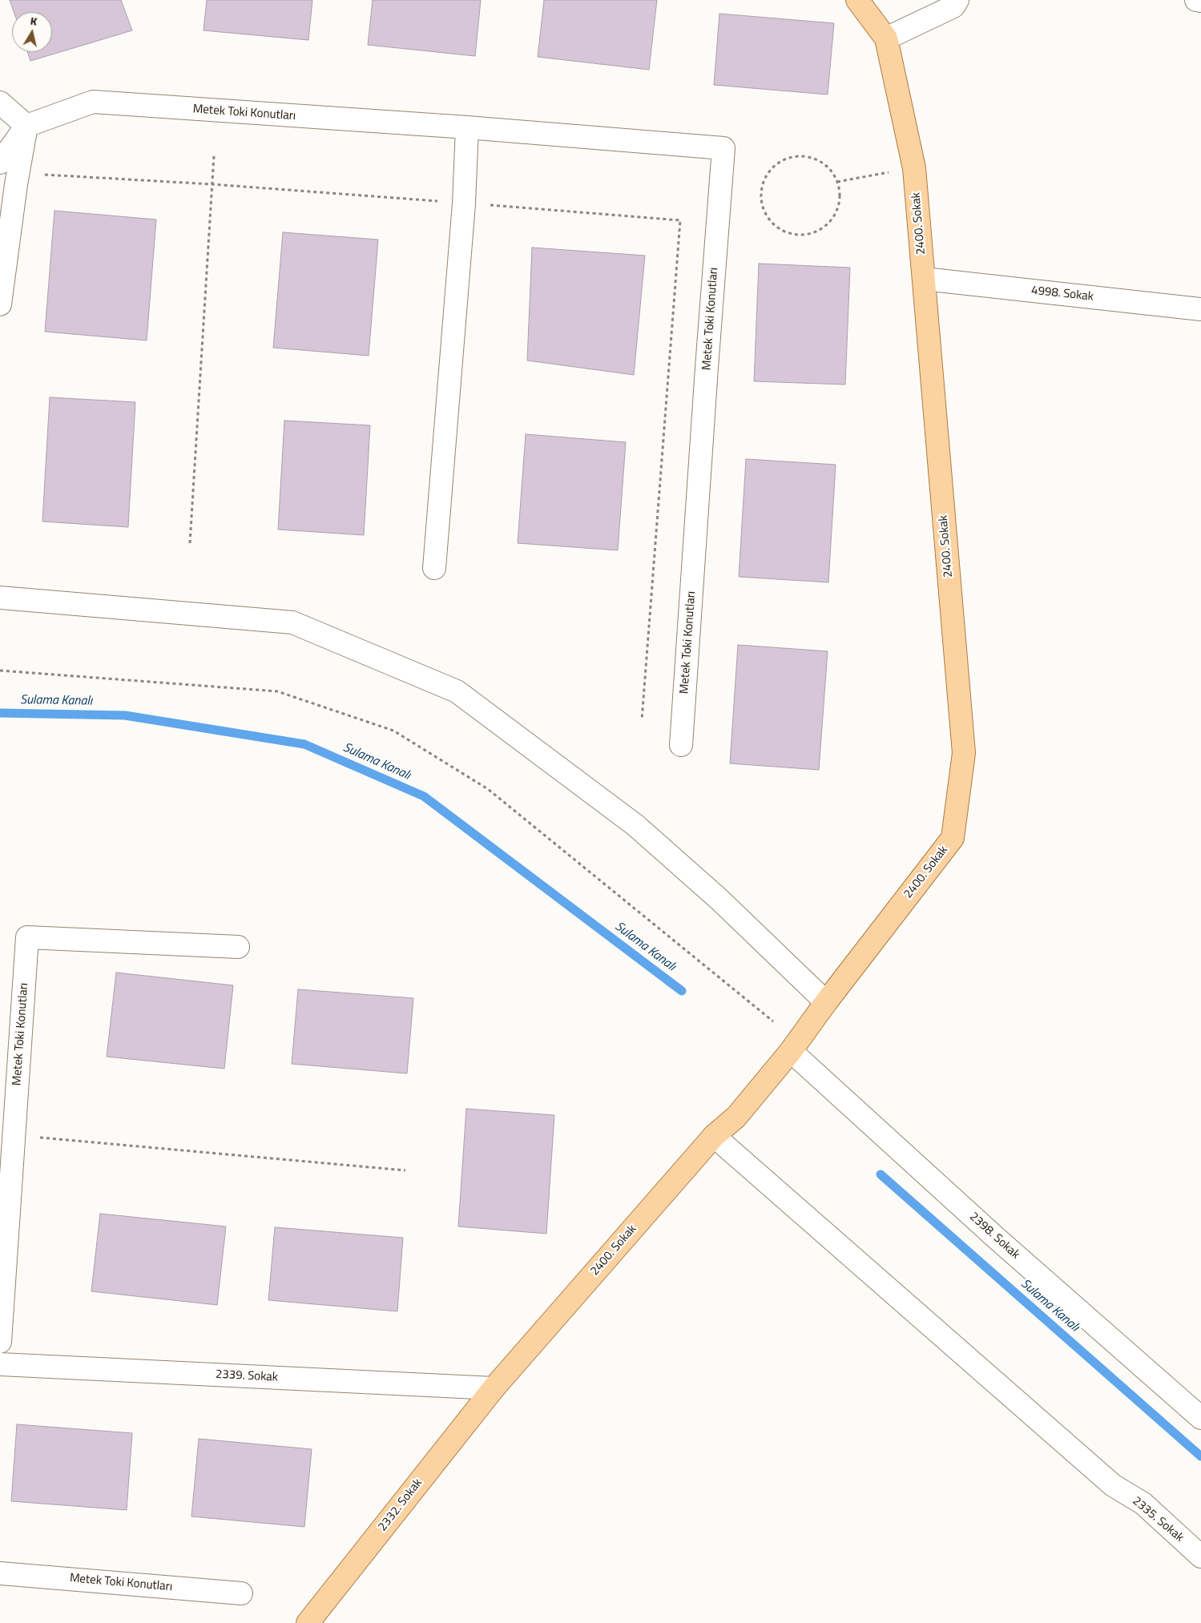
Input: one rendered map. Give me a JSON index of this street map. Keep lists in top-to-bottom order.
{
  "streets": {
    "main road": ["2400. Sokak", "2332. Sokak"],
    "street": [
      "Metek Toki Konutları",
      "4998. Sokak",
      "2398. Sokak",
      "2339. Sokak",
      "2335. Sokak"
    ]
  },
  "crossings": [
    ["2400. Sokak", "4998. Sokak"],
    ["2400. Sokak", "2398. Sokak"],
    ["2400. Sokak", "2339. Sokak"],
    ["2400. Sokak", "2332. Sokak"],
    ["2400. Sokak", "2335. Sokak"],
    ["2339. Sokak", "2332. Sokak"]
  ],
  "water": ["Sulama Kanalı"],
  "north": "top"
}
